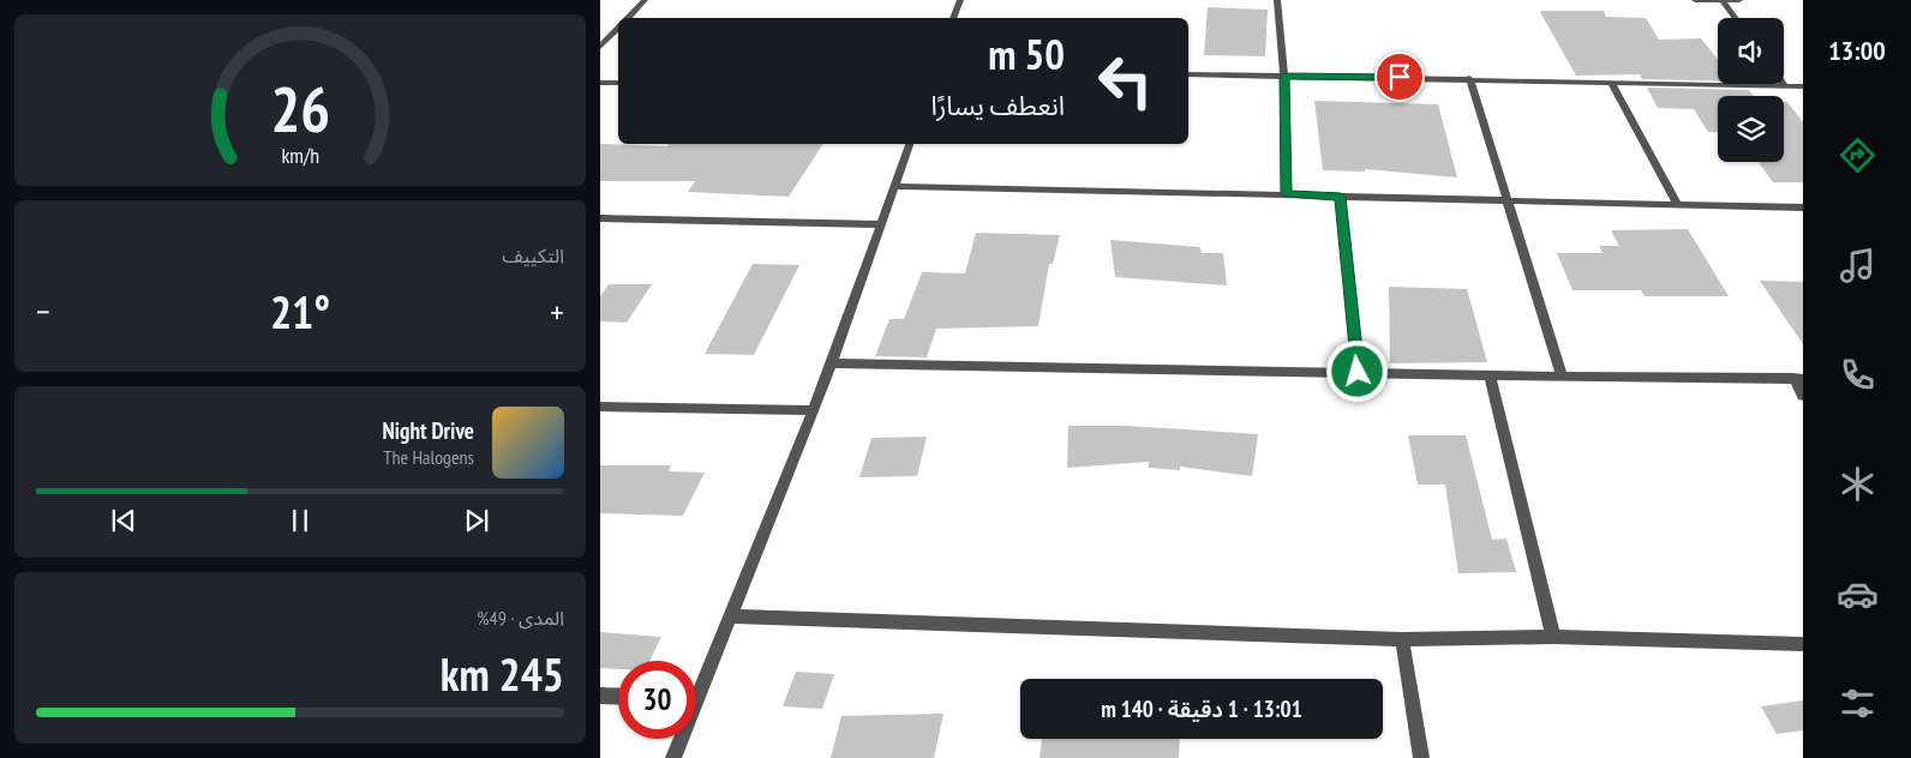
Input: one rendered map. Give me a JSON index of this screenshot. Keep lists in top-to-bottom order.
{
  "page": {
    "tabs": "13:00",
    "turn": ["50 m", "انعطف يسارًا"],
    "tile": [
      "التكييف",
      ["المدى · 49%", "245 km"]
    ],
    "heat": ["−", "21°", "+"],
    "song": ["Night Drive", "The Halogens"],
    "limit": "30",
    "trip": "13:01 · 1 دقيقة · 140 m",
    "gauge": ["26", "km/h"]
  }
}
